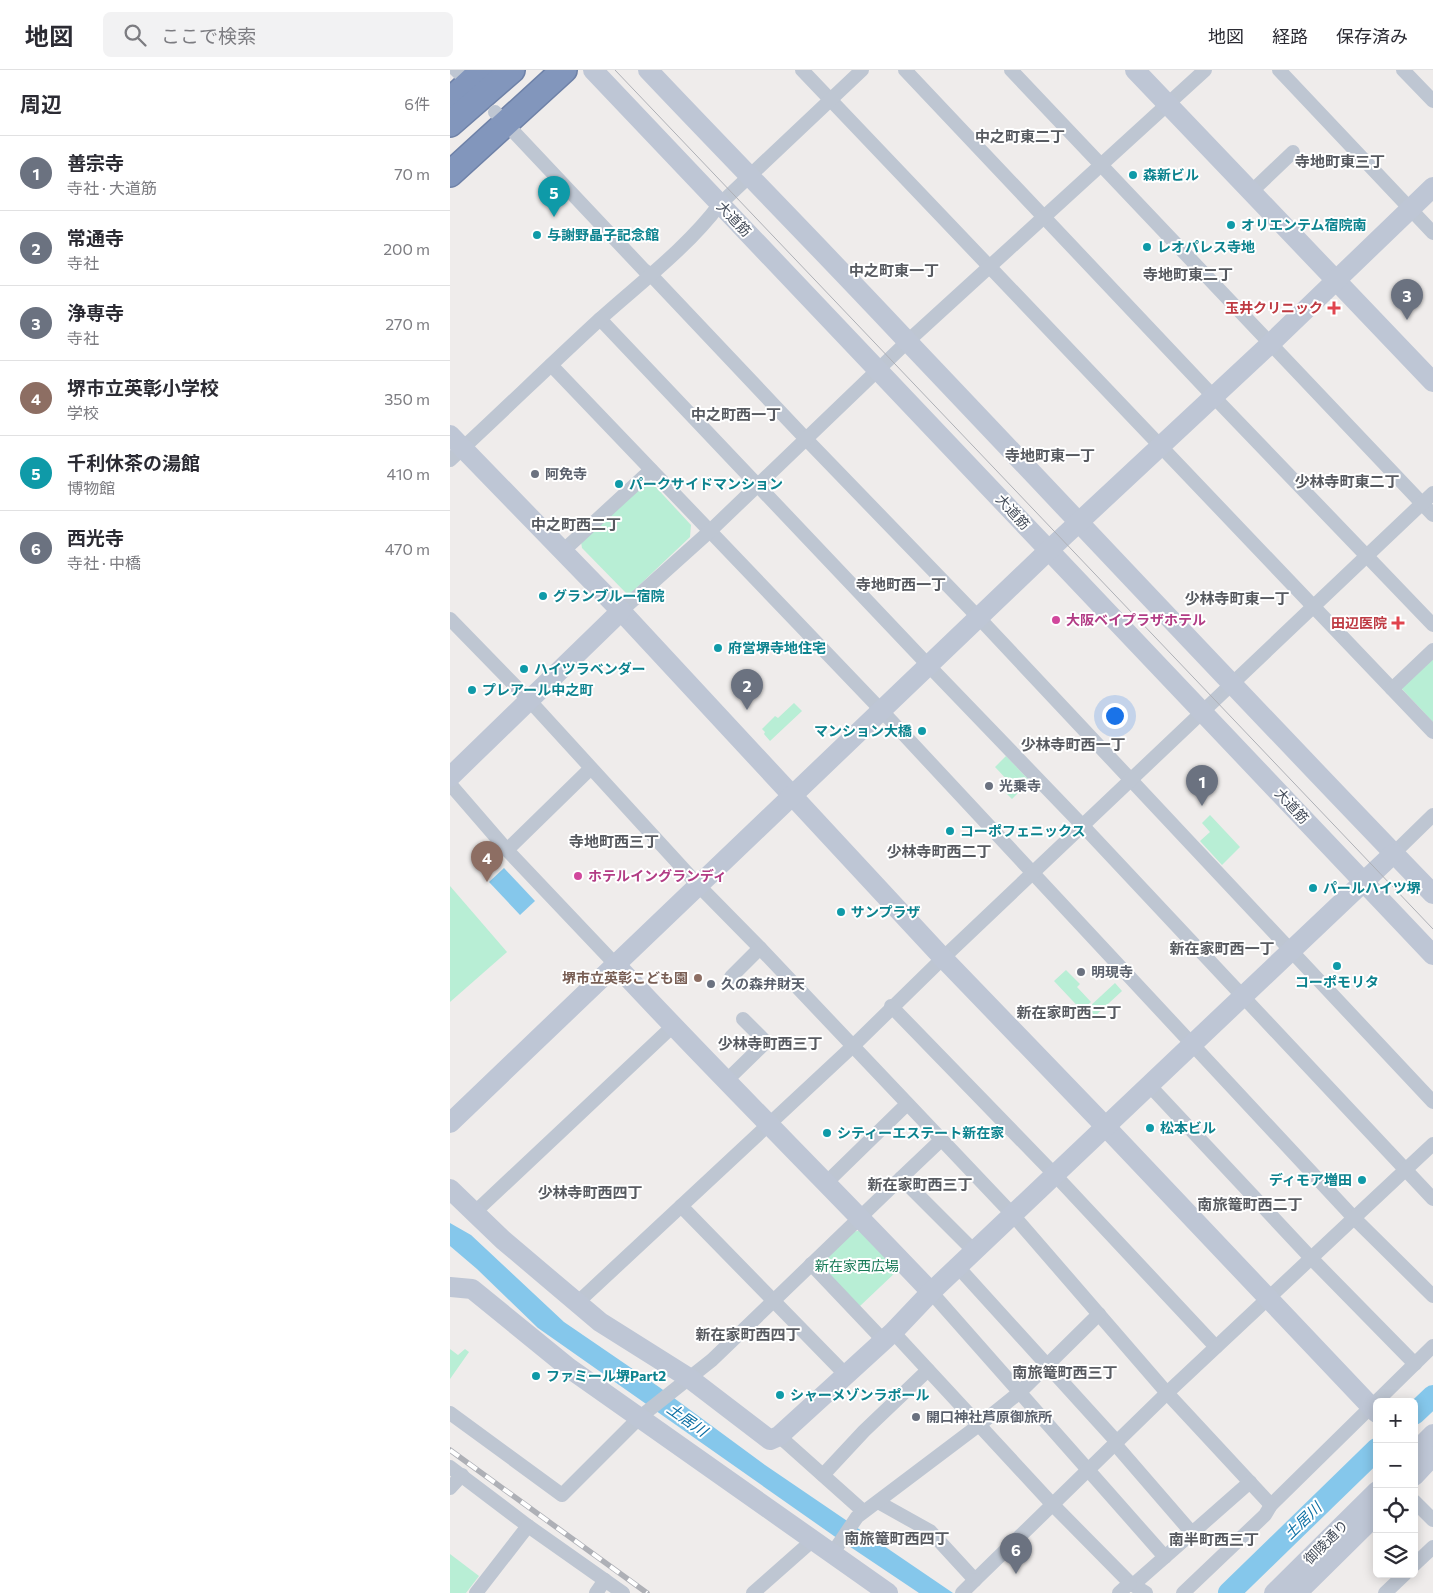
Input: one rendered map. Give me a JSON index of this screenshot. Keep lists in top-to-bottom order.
{
  "streets": {
    "street": ["大道筋", "御陵通り"]
  },
  "districts": [
    "中之町東二丁",
    "寺地町東三丁",
    "中之町東一丁",
    "寺地町東二丁",
    "中之町西一丁",
    "寺地町東一丁",
    "少林寺町東二丁",
    "中之町西二丁",
    "寺地町西一丁",
    "少林寺町東一丁",
    "少林寺町西一丁",
    "寺地町西三丁",
    "少林寺町西二丁",
    "新在家町西一丁",
    "新在家町西二丁",
    "少林寺町西三丁",
    "新在家町西三丁",
    "少林寺町西四丁",
    "南旅篭町西二丁",
    "新在家町西四丁",
    "南旅篭町西三丁",
    "南旅篭町西四丁",
    "南半町西三丁"
  ],
  "water": ["土居川"],
  "parks": ["新在家西広場"],
  "places": {
    "other": [
      "森新ビル",
      "オリエンテム宿院南",
      "与謝野晶子記念館",
      "レオパレス寺地",
      "阿免寺",
      "パークサイドマンション",
      "グランブルー宿院",
      "大阪ベイプラザホテル",
      "府営堺寺地住宅",
      "ハイツラベンダー",
      "プレアール中之町",
      "マンション大橋",
      "光乗寺",
      "コーポフェニックス",
      "ホテルイングランディ",
      "パールハイツ堺",
      "サンプラザ",
      "コーポモリタ",
      "明現寺",
      "堺市立英彰こども園",
      "久の森弁財天",
      "松本ビル",
      "シティーエステート新在家",
      "ディモア増田",
      "ファミール堺Part2",
      "シャーメゾンラポール",
      "開口神社芦原御旅所"
    ],
    "health": ["玉井クリニック", "田辺医院"]
  },
  "page": {
    "header": "地図",
    "search": "ここで検索",
    "nav": ["地図", "経路", "保存済み"],
    "heading": ["周辺", "6件"],
    "list": [
      {
        "mark": "1",
        "name": "善宗寺",
        "note": "寺社 · 大道筋",
        "value": "70 m"
      },
      {
        "mark": "2",
        "name": "常通寺",
        "note": "寺社",
        "value": "200 m"
      },
      {
        "mark": "3",
        "name": "浄専寺",
        "note": "寺社",
        "value": "270 m"
      },
      {
        "mark": "4",
        "name": "堺市立英彰小学校",
        "note": "学校",
        "value": "350 m"
      },
      {
        "mark": "5",
        "name": "千利休茶の湯館",
        "note": "博物館",
        "value": "410 m"
      },
      {
        "mark": "6",
        "name": "西光寺",
        "note": "寺社 · 中橋",
        "value": "470 m"
      }
    ],
    "pins": [
      "5",
      "3",
      "2",
      "1",
      "4",
      "6"
    ],
    "map_buttons": ["+", "−"]
  }
}
